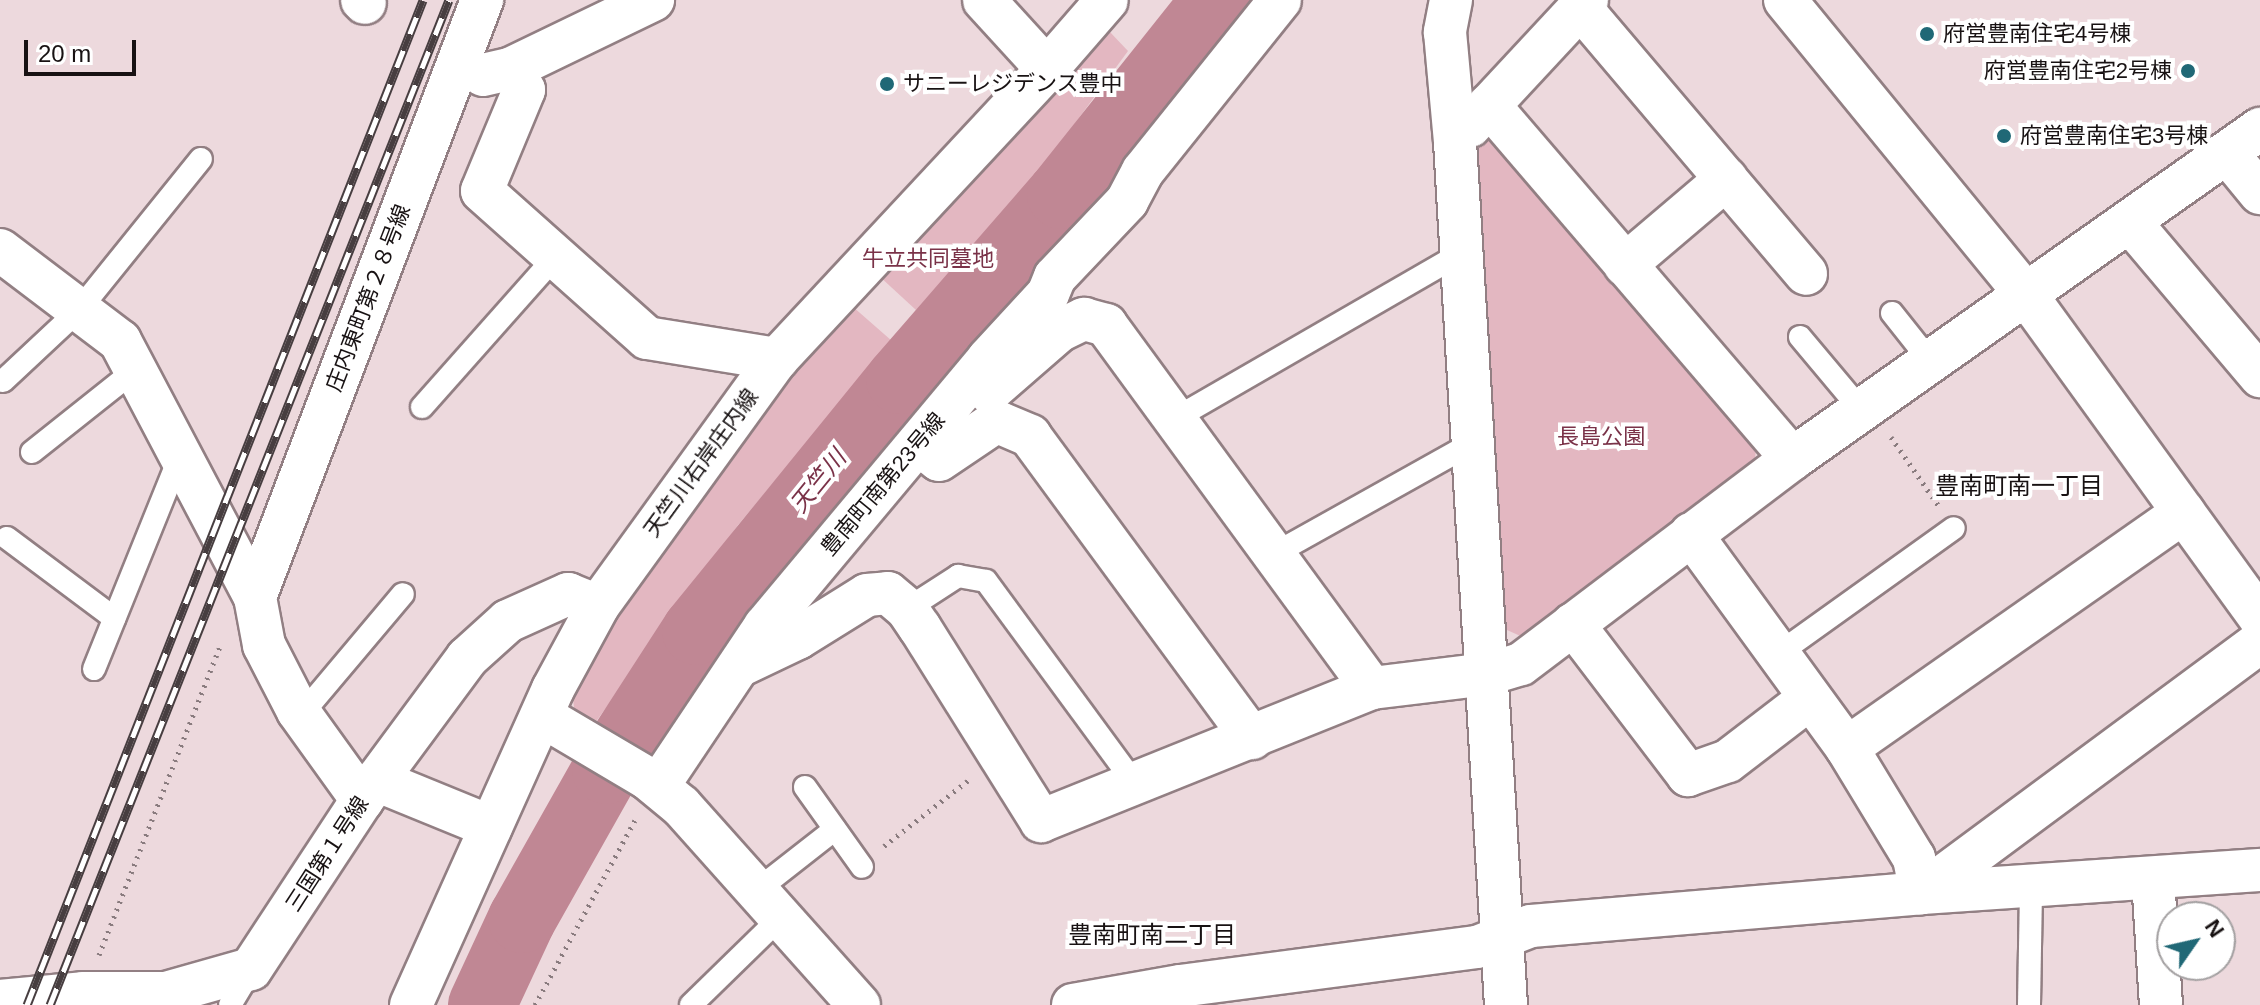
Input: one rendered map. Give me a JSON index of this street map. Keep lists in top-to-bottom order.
{
  "streets": {
    "street": [
      "庄内東町第２８号線",
      "天竺川右岸庄内線",
      "豊南町南第23号線",
      "三国第１号線"
    ]
  },
  "crossings": [
    ["天竺川右岸庄内線", "三国第１号線"]
  ],
  "districts": ["豊南町南一丁目", "豊南町南二丁目"],
  "water": ["天竺川"],
  "parks": ["牛立共同墓地", "長島公園"],
  "places": [
    "府営豊南住宅4号棟",
    "府営豊南住宅2号棟",
    "サニーレジデンス豊中",
    "府営豊南住宅3号棟"
  ],
  "scale_bar": "20 m",
  "north": "top right"
}
